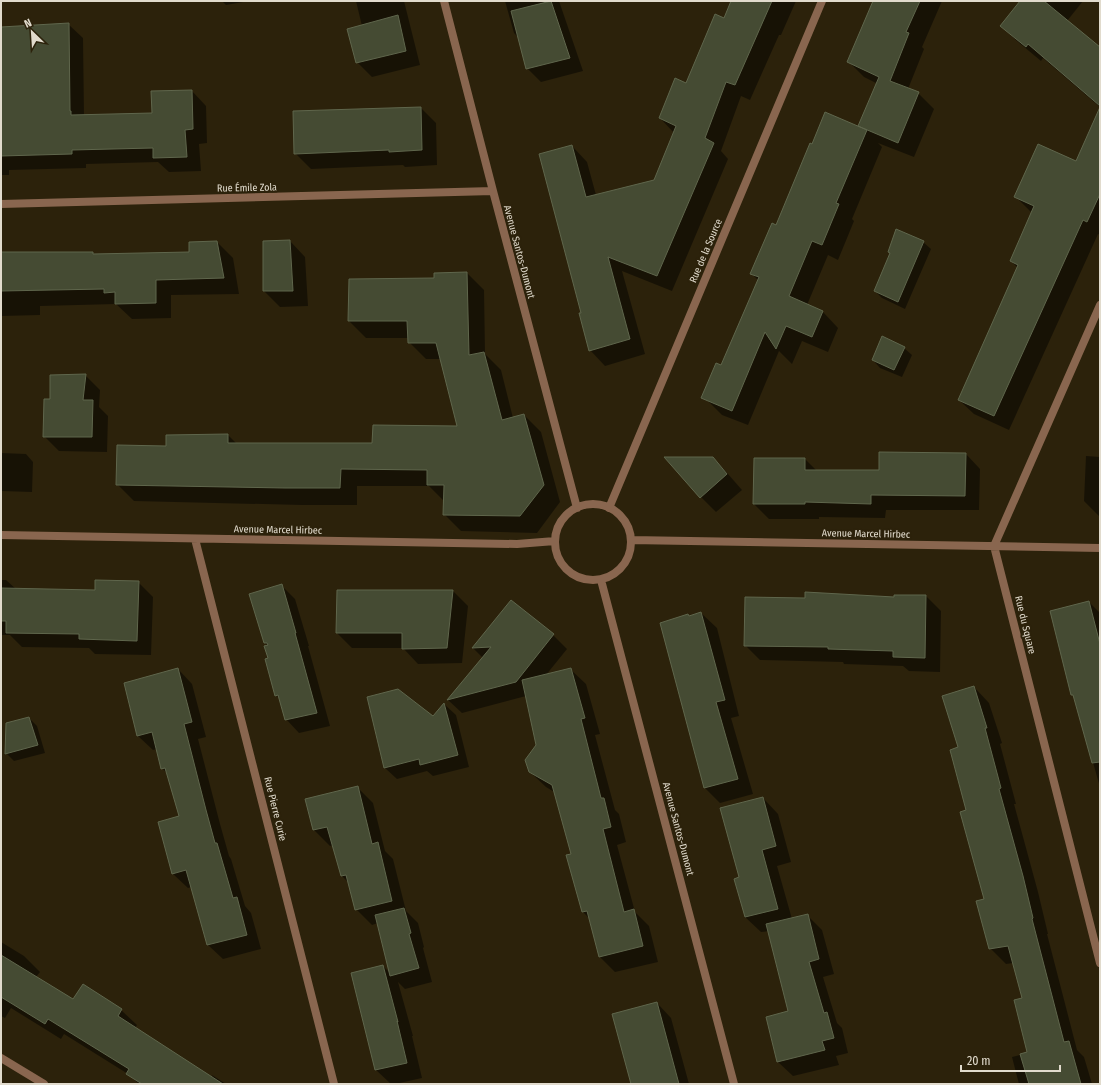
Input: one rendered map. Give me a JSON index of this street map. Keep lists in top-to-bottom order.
{
  "streets": {
    "street": [
      "Rue Émile Zola",
      "Rue de la Source",
      "Avenue Santos-Dumont",
      "Avenue Marcel Hirbec",
      "Rue du Square",
      "Rue Pierre Curie"
    ]
  },
  "crossings": [
    ["Rue Émile Zola", "Avenue Santos-Dumont"],
    ["Rue de la Source", "Avenue Santos-Dumont"],
    ["Rue de la Source", "Avenue Marcel Hirbec"],
    ["Avenue Santos-Dumont", "Avenue Marcel Hirbec"],
    ["Avenue Marcel Hirbec", "Rue du Square"],
    ["Avenue Marcel Hirbec", "Rue Pierre Curie"]
  ],
  "scale_bar": "20 m",
  "north": "top left"
}
